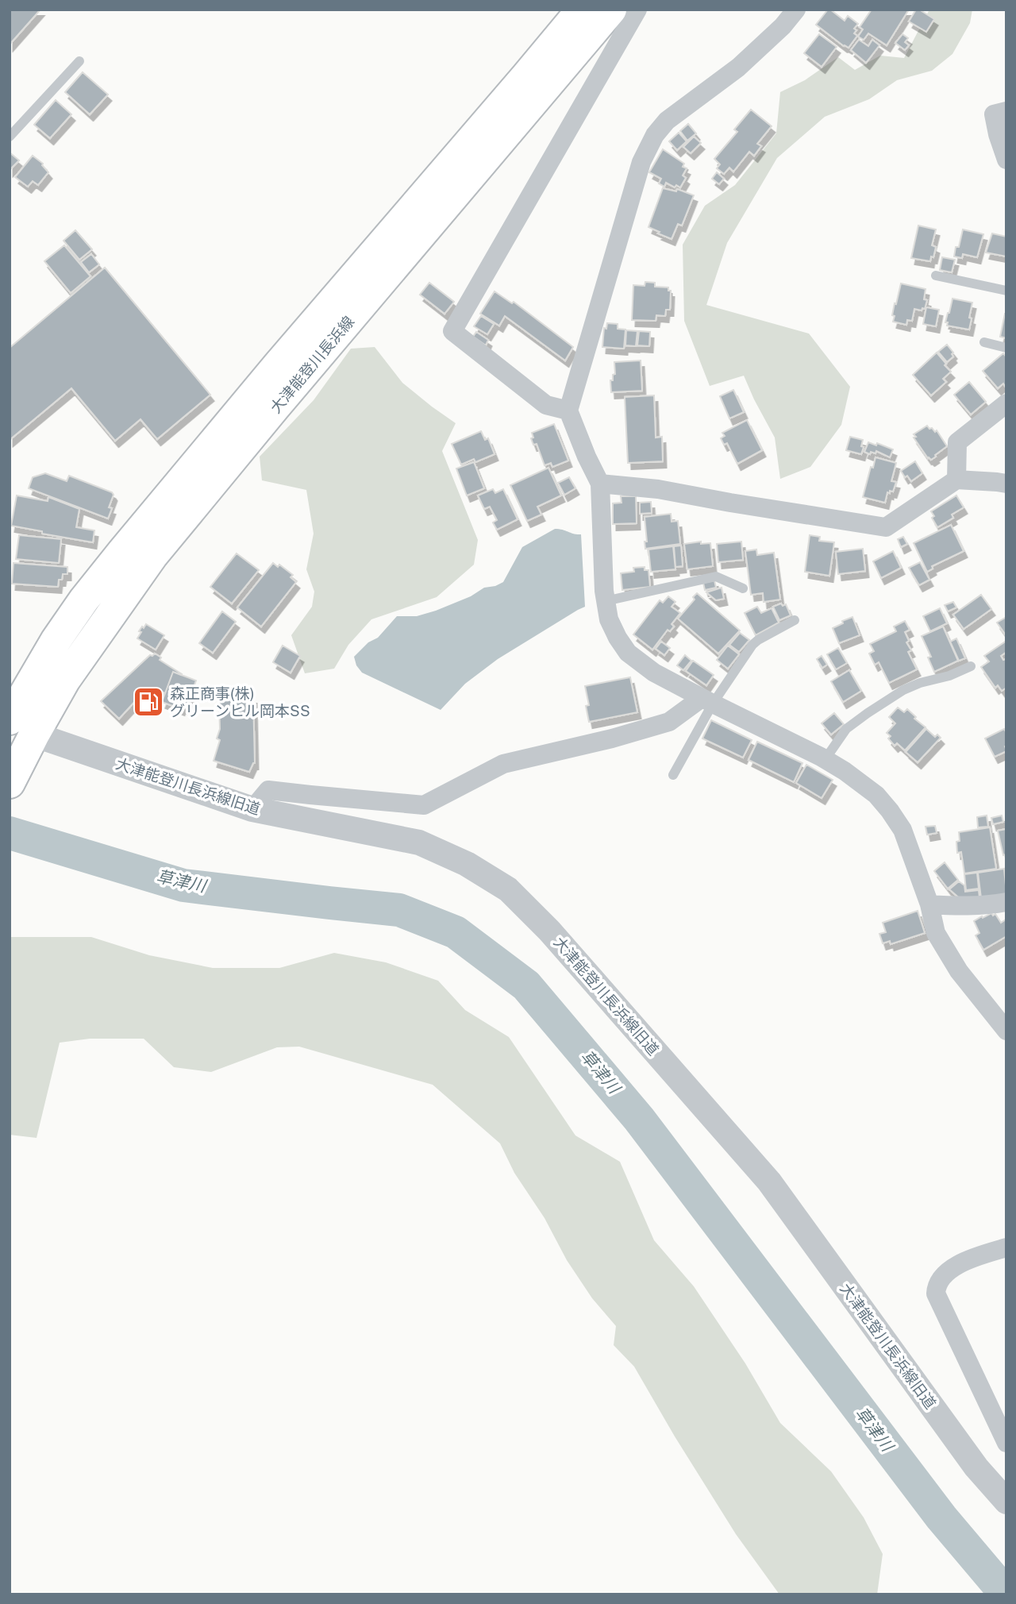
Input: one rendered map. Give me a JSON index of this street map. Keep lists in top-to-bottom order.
{
  "streets": {
    "main road": ["大津能登川長浜線"],
    "street": ["大津能登川長浜線旧道"]
  },
  "crossings": [
    ["大津能登川長浜線", "大津能登川長浜線旧道"]
  ],
  "water": ["草津川"],
  "places": {
    "fuel station": ["森正商事(株) グリーンヒル岡本SS"]
  }
}
